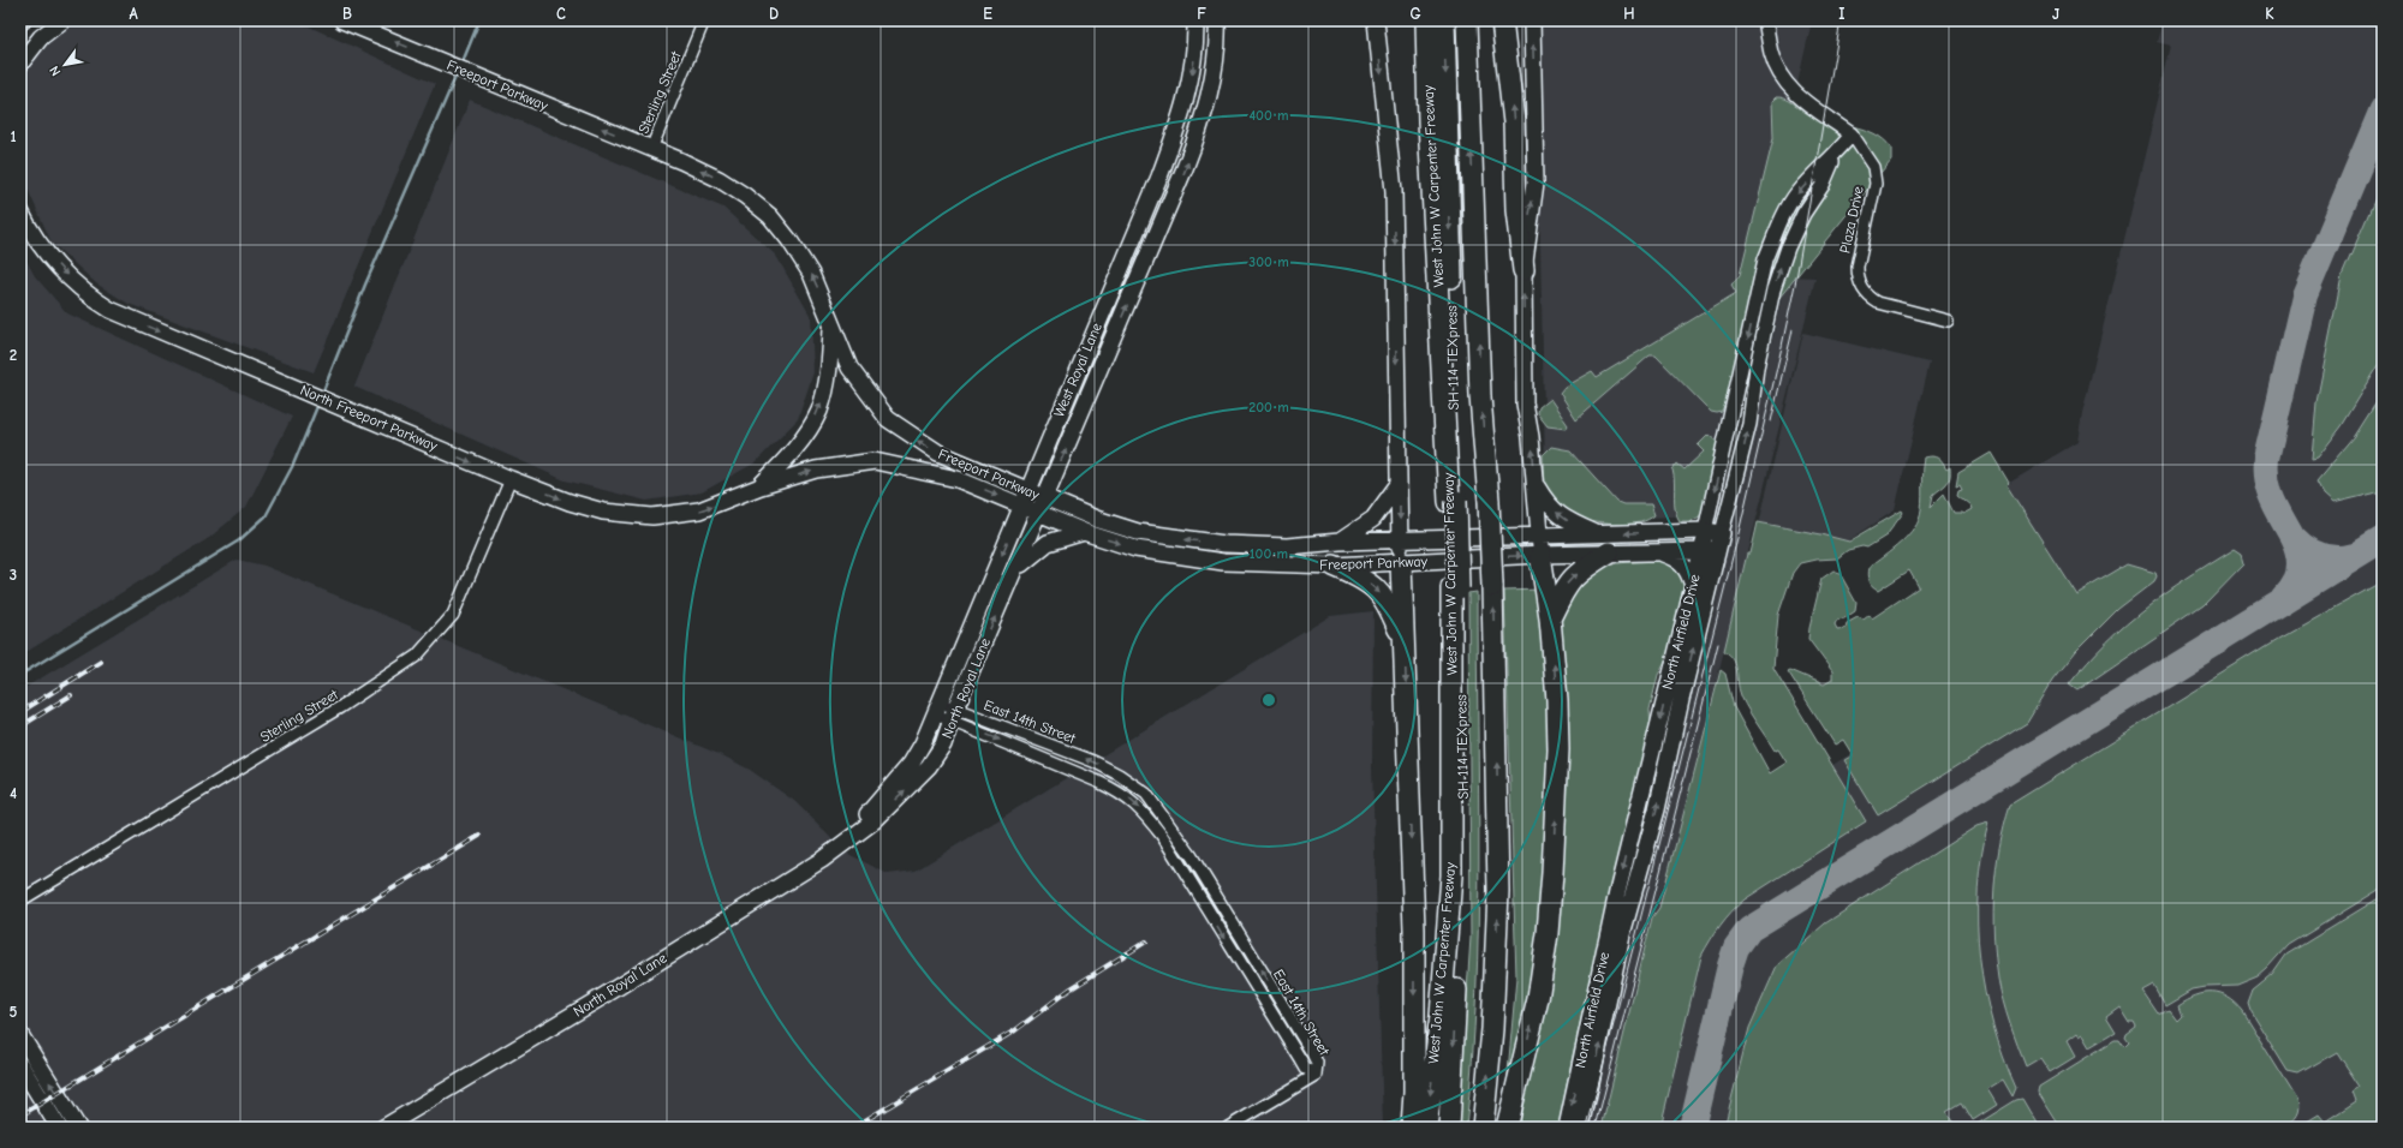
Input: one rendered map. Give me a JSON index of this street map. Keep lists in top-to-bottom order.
{
  "streets": {
    "highway": ["West John W Carpenter Freeway", "SH 114 TEXpress"],
    "main road": [
      "Freeport Parkway",
      "West Royal Lane",
      "North Freeport Parkway",
      "North Airfield Drive",
      "North Royal Lane"
    ],
    "street": ["Sterling Street", "Plaza Drive", "East 14th Street"]
  },
  "crossings": [
    ["Freeport Parkway", "Sterling Street"],
    ["Freeport Parkway", "West Royal Lane"],
    ["Freeport Parkway", "North Freeport Parkway"],
    ["Freeport Parkway", "North Airfield Drive"],
    ["Freeport Parkway", "North Royal Lane"],
    ["Sterling Street", "North Freeport Parkway"],
    ["West John W Carpenter Freeway", "SH 114 TEXpress"],
    ["Plaza Drive", "North Airfield Drive"],
    ["West Royal Lane", "North Royal Lane"],
    ["West Royal Lane", "East 14th Street"],
    ["North Royal Lane", "East 14th Street"]
  ],
  "one_way": ["North Freeport Parkway"],
  "north": "bottom left",
  "grid": {
    "columns": [
      "A",
      "B",
      "C",
      "D",
      "E",
      "F",
      "G",
      "H",
      "I",
      "J",
      "K"
    ],
    "rows": [
      "1",
      "2",
      "3",
      "4",
      "5"
    ]
  },
  "rings": [
    "400 m",
    "300 m",
    "200 m",
    "100 m"
  ]
}
